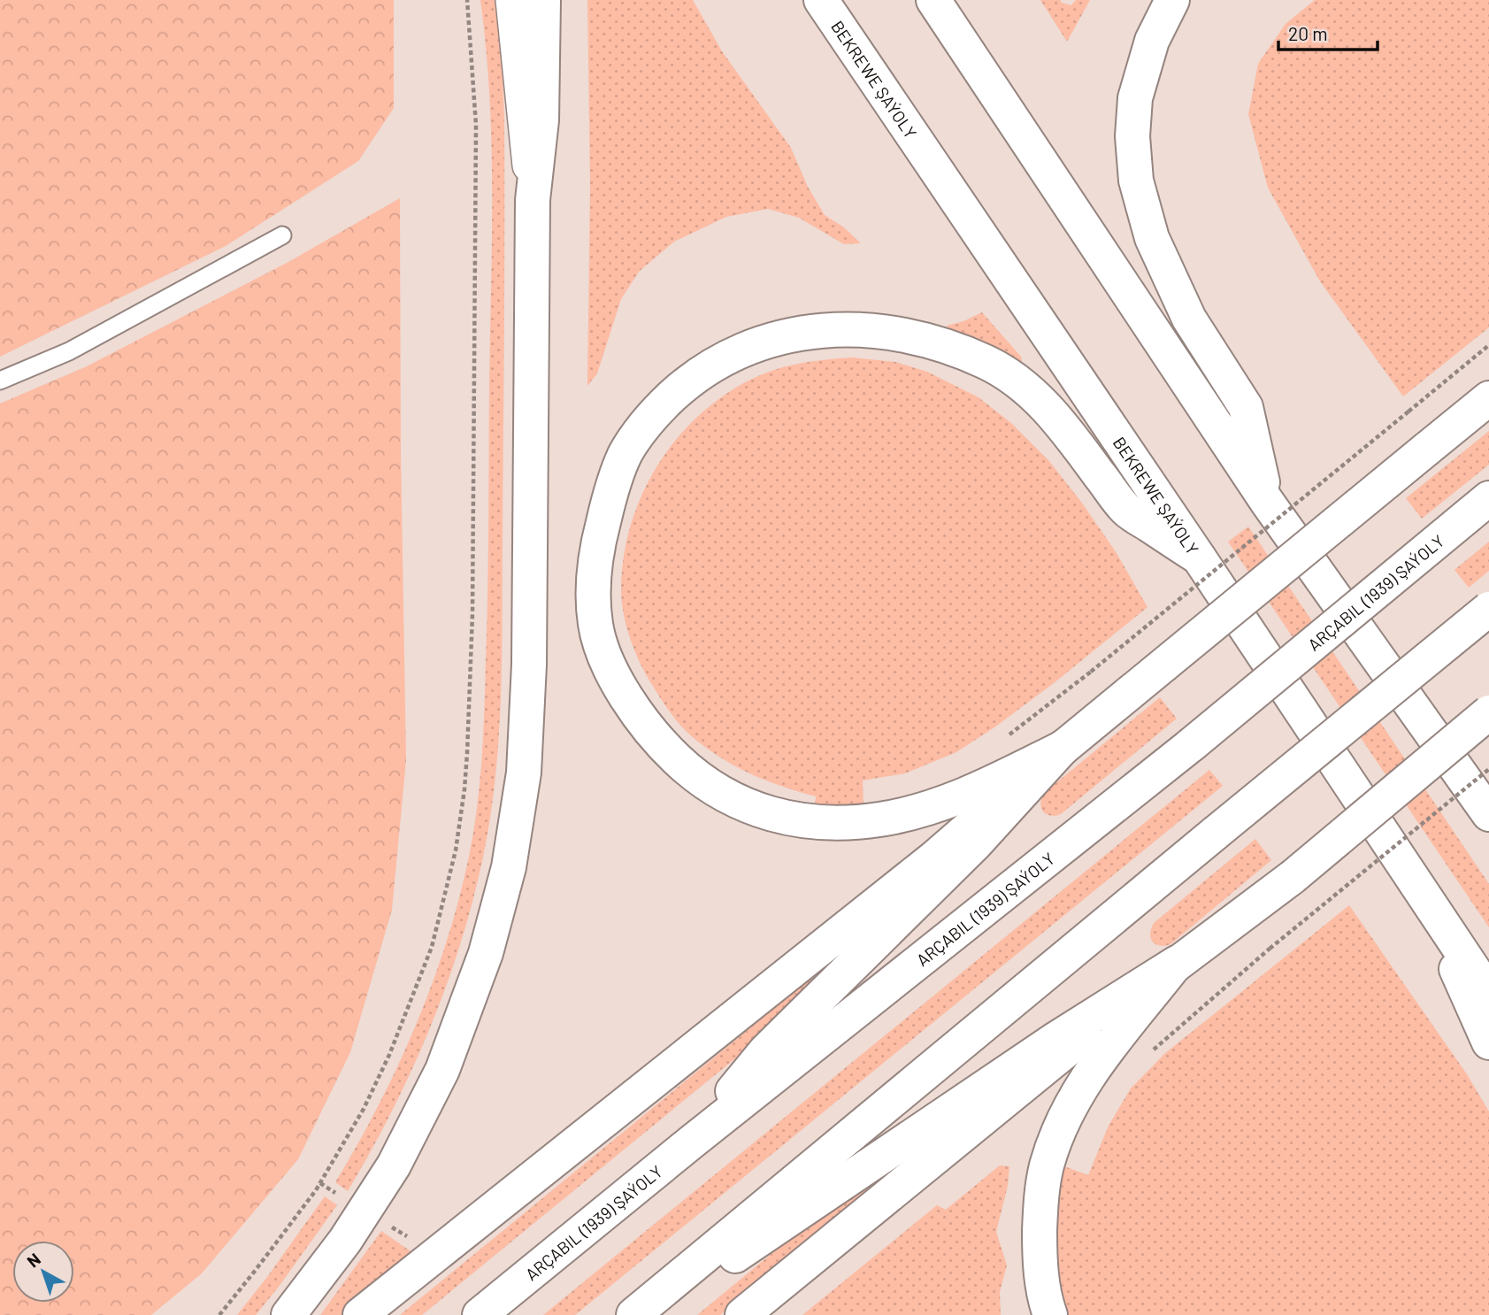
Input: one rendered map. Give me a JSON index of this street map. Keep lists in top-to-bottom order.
{
  "streets": {
    "main road": ["BEKREWE ŞAÝOLY", "ARÇABIL (1939) ŞAÝOLY"]
  },
  "scale_bar": "20 m",
  "north": "top left"
}
